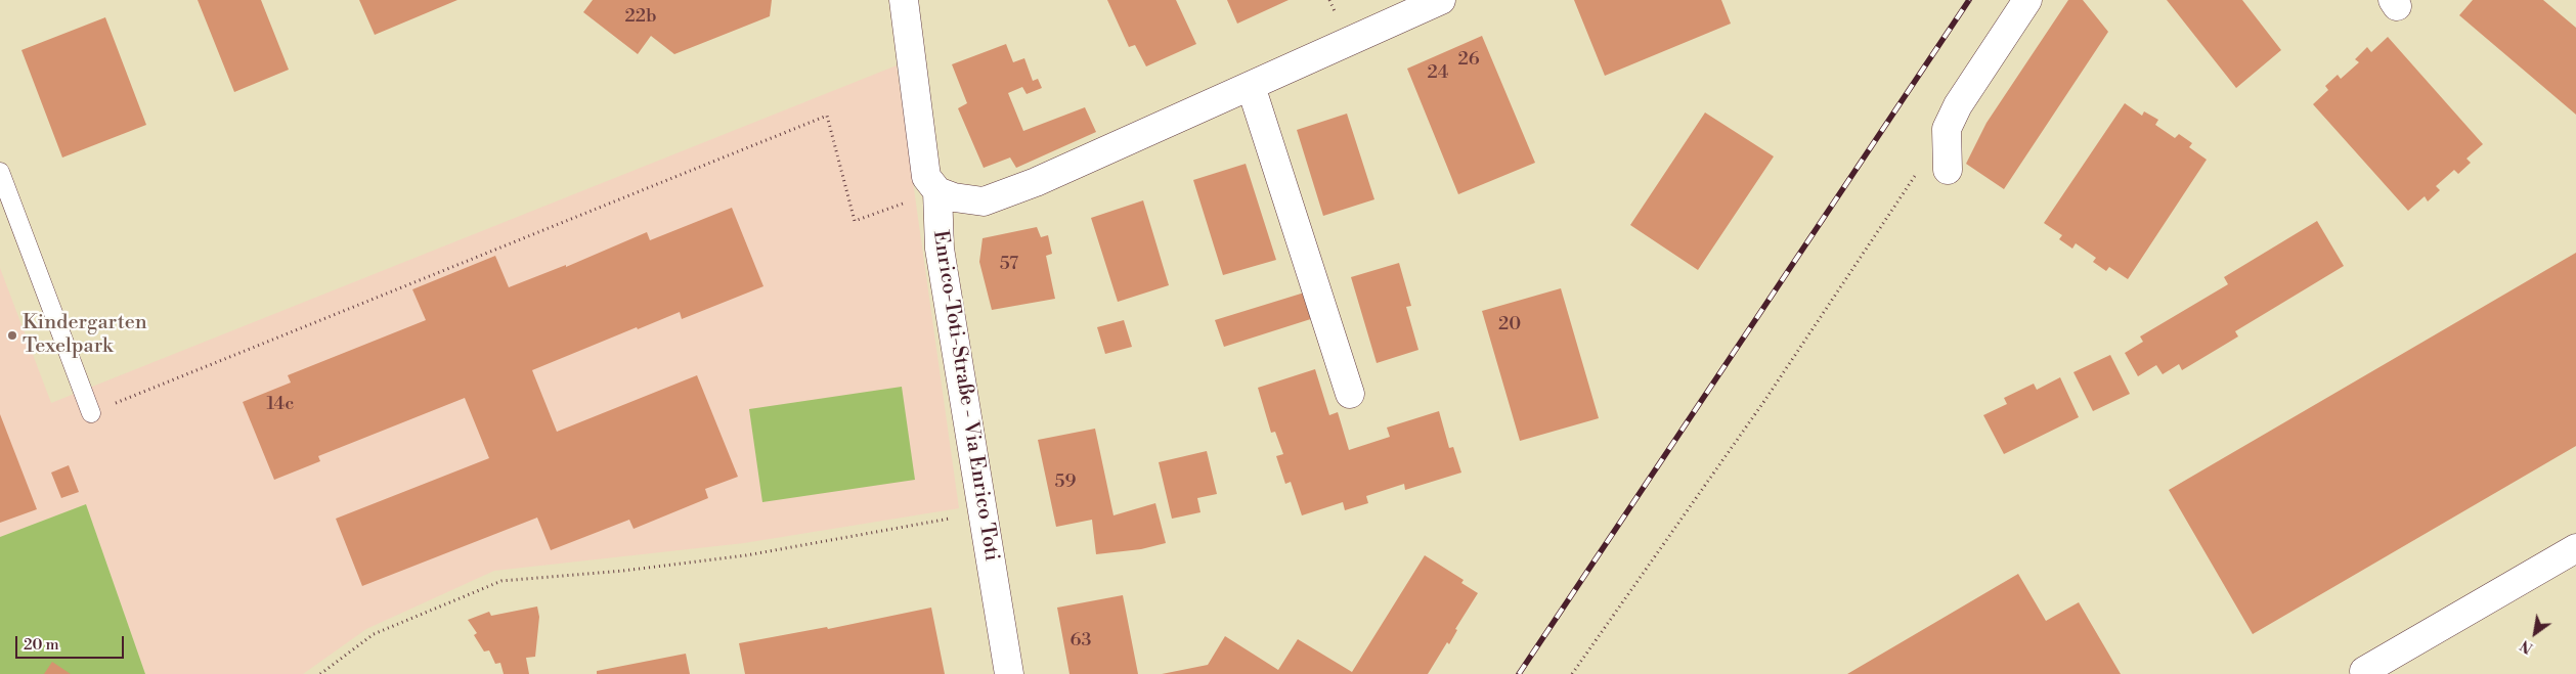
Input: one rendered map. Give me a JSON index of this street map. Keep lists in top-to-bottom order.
{
  "streets": {
    "street": ["Enrico-Toti-Straße - Via Enrico Toti"]
  },
  "places": ["Kindergarten Texelpark"],
  "house_numbers": [
    "22b",
    "26",
    "24",
    "57",
    "20",
    "14c",
    "59",
    "63"
  ],
  "scale_bar": "20 m",
  "north": "bottom left"
}
